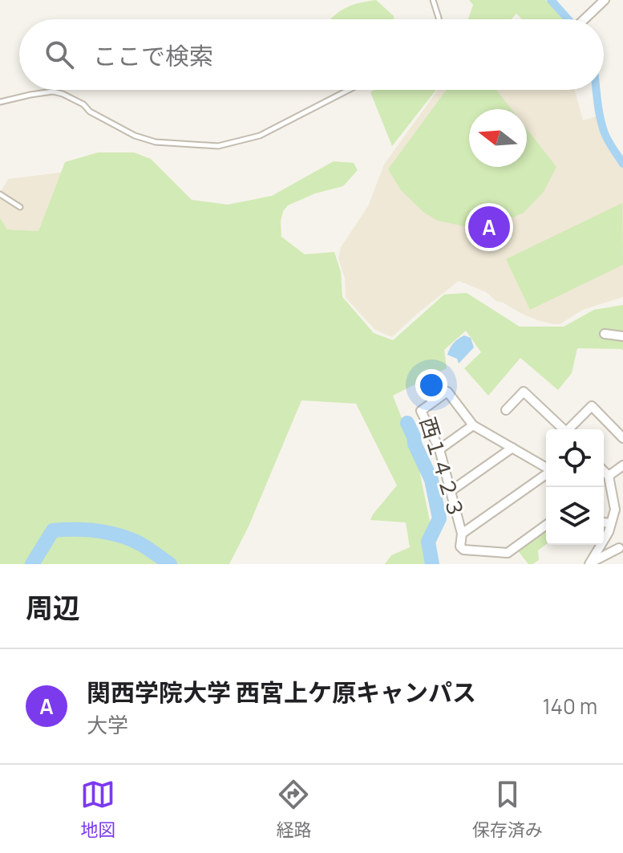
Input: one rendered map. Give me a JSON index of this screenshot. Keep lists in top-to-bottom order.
{
  "streets": {
    "street": ["西１４２３"]
  },
  "north": "left",
  "page": {
    "search": "ここで検索",
    "pins": "A",
    "heading": "周辺",
    "list": [
      {
        "mark": "A",
        "name": "関西学院大学 西宮上ケ原キャンパス",
        "note": "大学",
        "value": "140 m"
      }
    ],
    "nav": ["地図", "経路", "保存済み"]
  }
}
